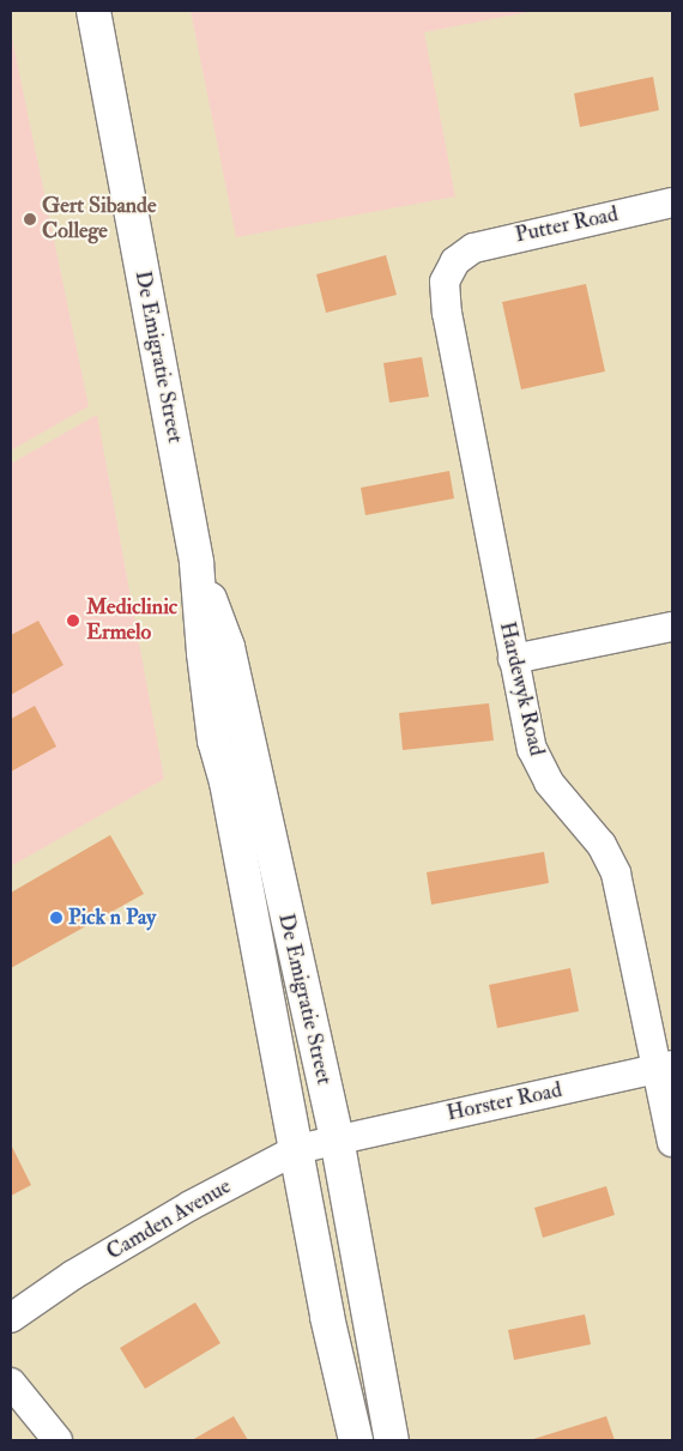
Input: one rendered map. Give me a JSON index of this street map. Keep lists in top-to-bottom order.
{
  "streets": {
    "highway": ["De Emigratie Street"],
    "street": [
      "Putter Road",
      "Hardewyk Road",
      "Horster Road",
      "Camden Avenue"
    ]
  },
  "crossings": [
    ["Putter Road", "Hardewyk Road"],
    ["De Emigratie Street", "Horster Road"],
    ["De Emigratie Street", "Camden Avenue"],
    ["Hardewyk Road", "Horster Road"],
    ["Horster Road", "Camden Avenue"]
  ],
  "places": ["Gert Sibande College", "Mediclinic Ermelo", "Pick n Pay"]
}
